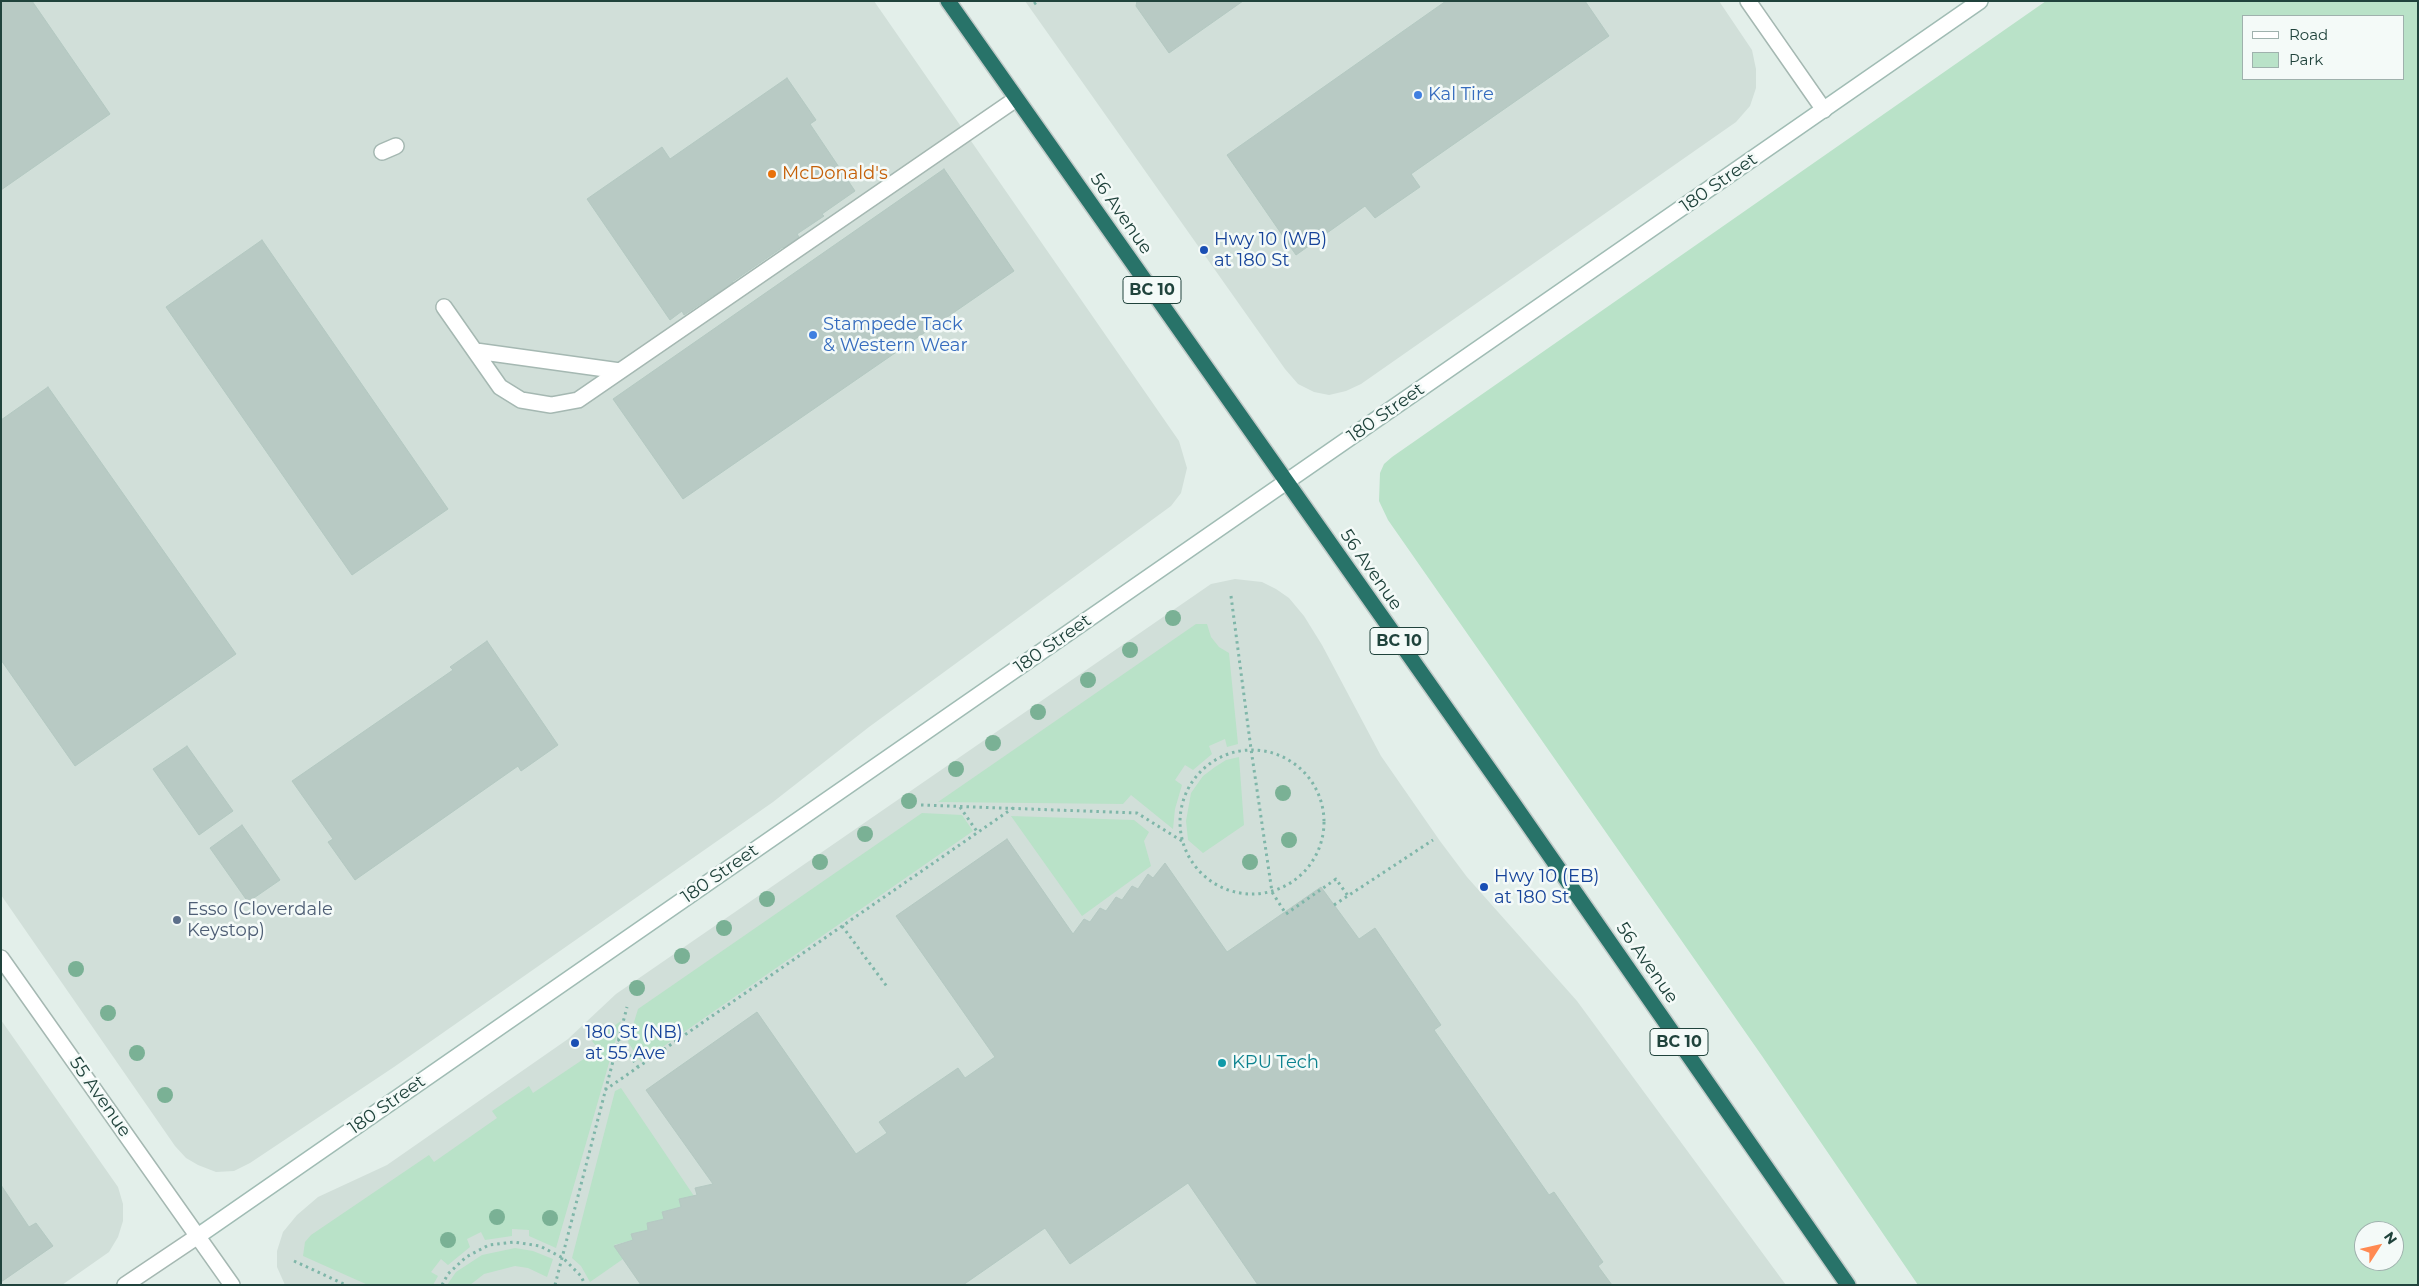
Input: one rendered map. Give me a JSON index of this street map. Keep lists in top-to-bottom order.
{
  "streets": {
    "highway": ["56 Avenue", "BC 10"],
    "street": ["180 Street", "55 Avenue"]
  },
  "crossings": [
    ["180 Street", "56 Avenue"],
    ["180 Street", "55 Avenue"]
  ],
  "places": [
    "Kal Tire",
    "McDonald's",
    "Hwy 10 (WB) at 180 St",
    "Stampede Tack & Western Wear",
    "Hwy 10 (EB) at 180 St",
    "Esso (Cloverdale Keystop)",
    "180 St (NB) at 55 Ave",
    "KPU Tech"
  ],
  "legend": ["Road", "Park"],
  "north": "top right"
}
